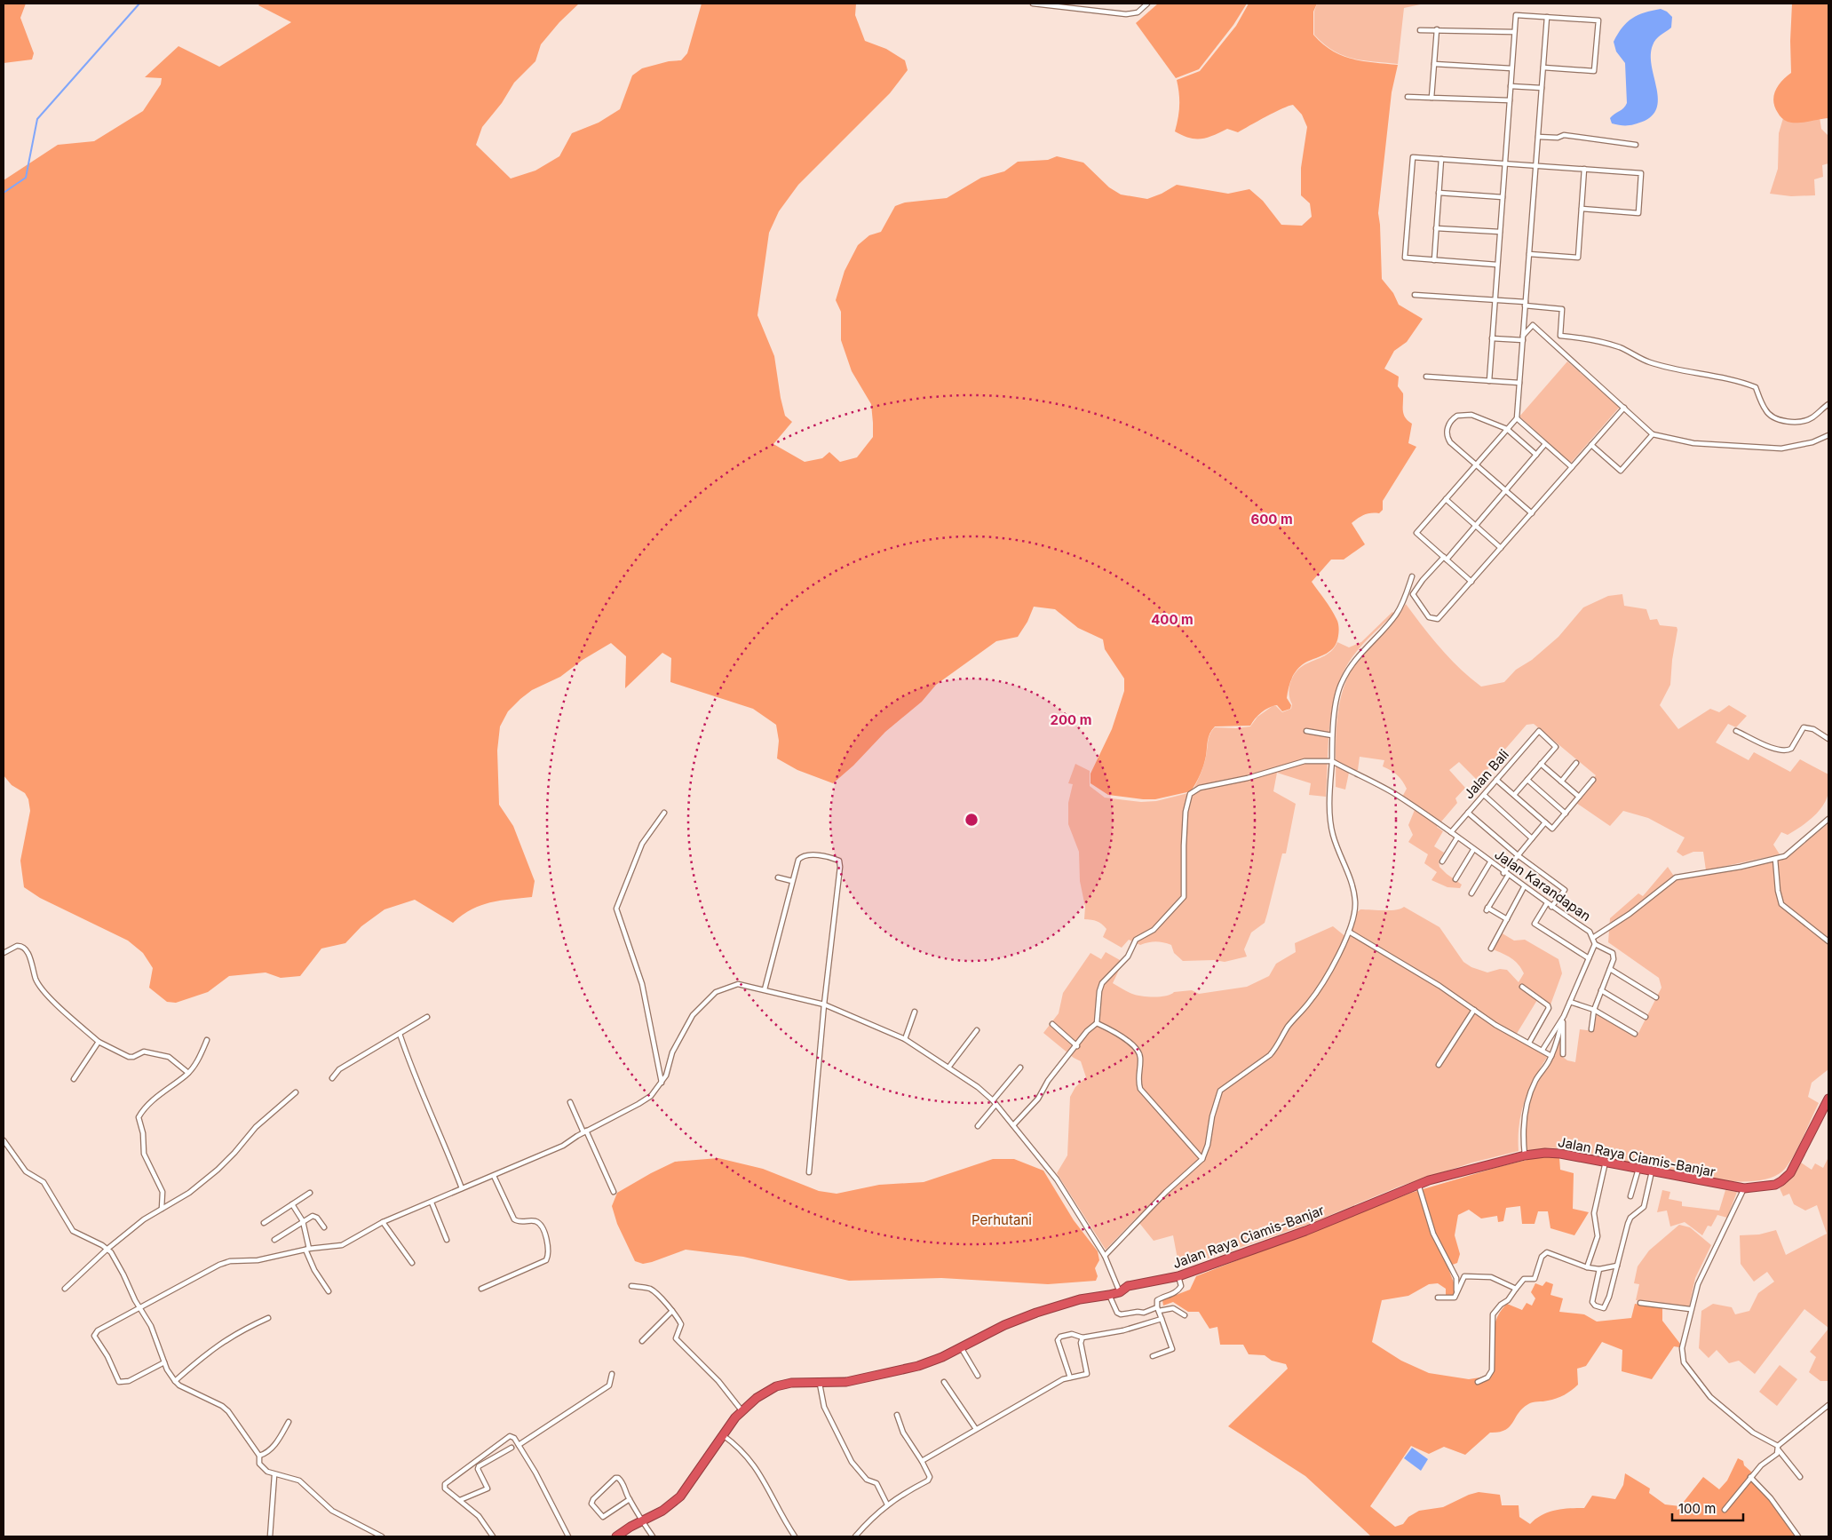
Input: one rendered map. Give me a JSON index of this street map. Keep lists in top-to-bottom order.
{
  "streets": {
    "highway": ["Jalan Raya Ciamis-Banjar"],
    "street": ["Jalan Bali", "Jalan Karandapan"]
  },
  "crossings": [
    ["Jalan Bali", "Jalan Karandapan"]
  ],
  "parks": ["Perhutani"],
  "scale_bar": "100 m",
  "rings": ["600 m", "400 m", "200 m"]
}
